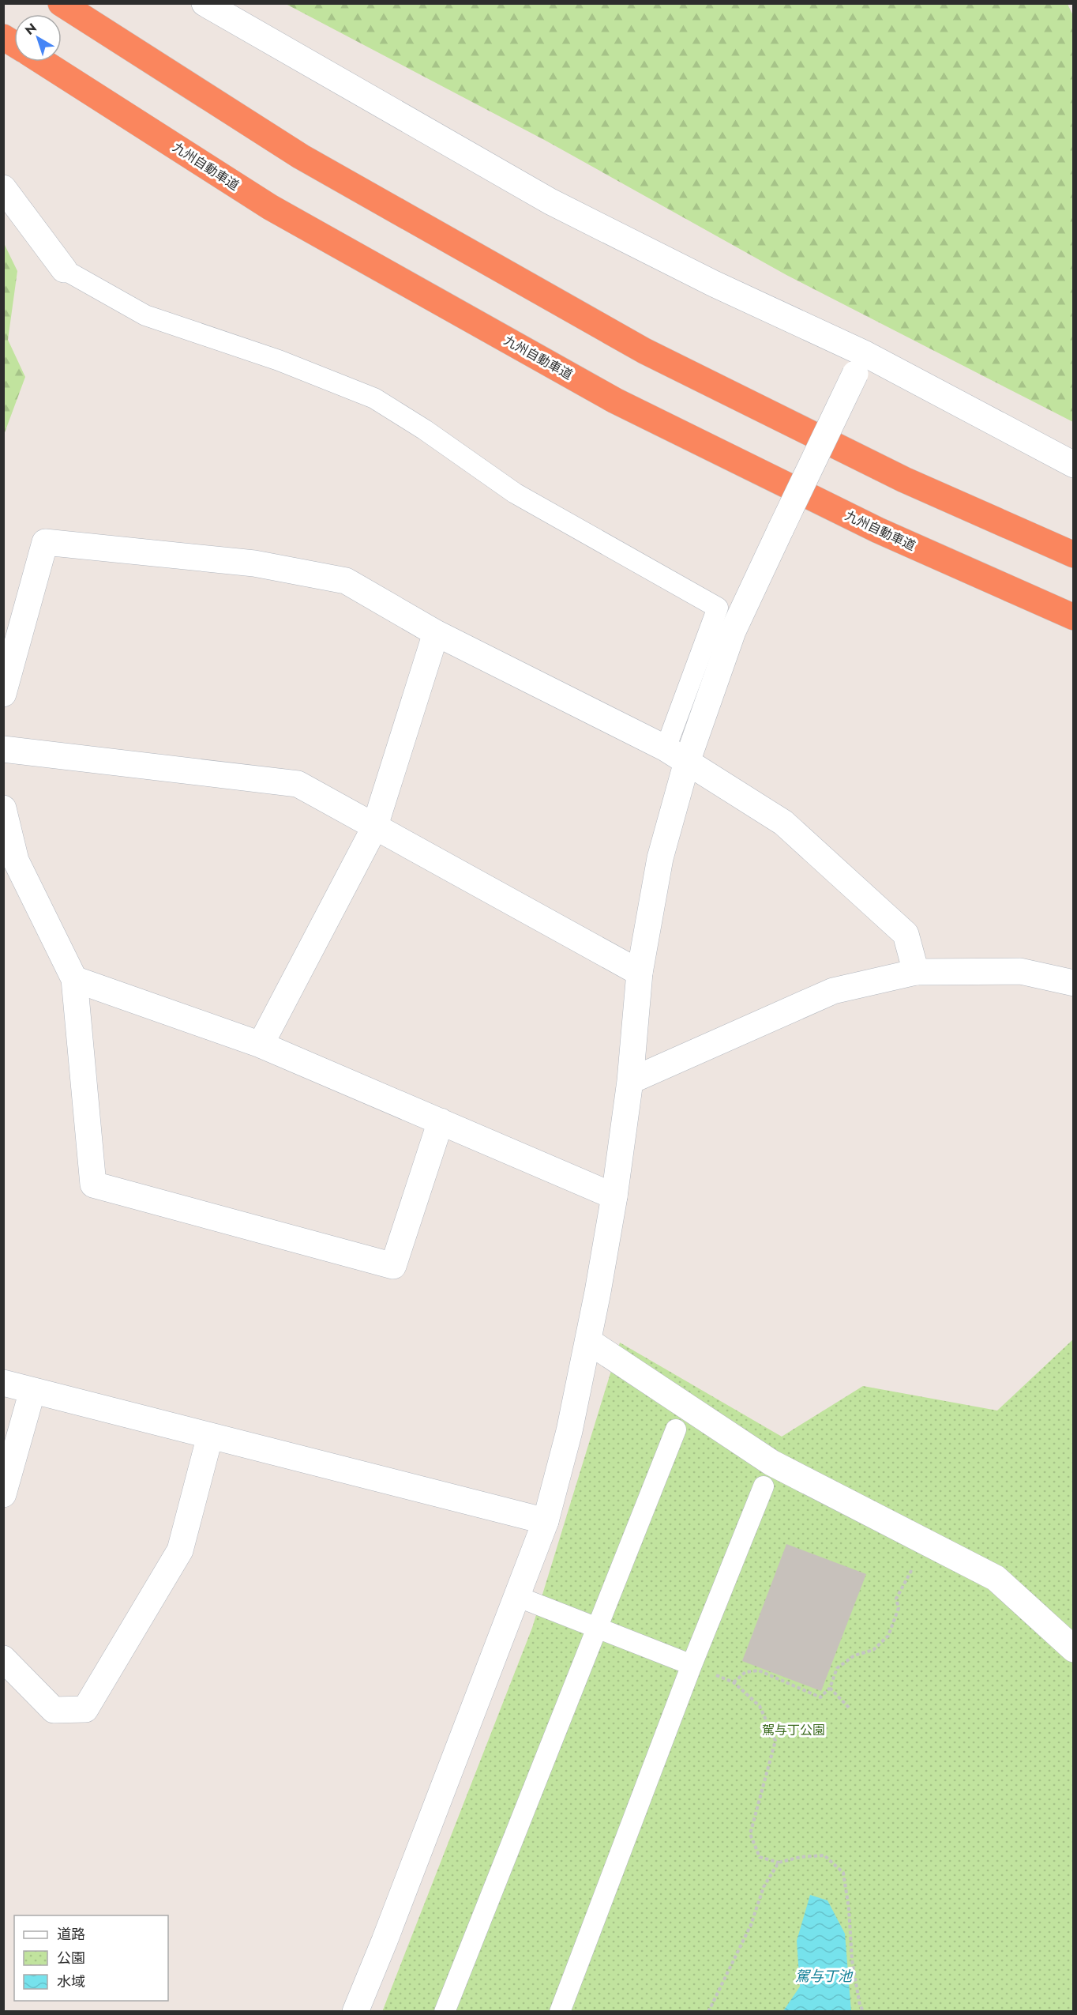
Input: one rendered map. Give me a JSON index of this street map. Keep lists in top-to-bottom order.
{
  "streets": {
    "highway": ["九州自動車道"]
  },
  "water": ["駕与丁池"],
  "parks": ["駕与丁公園"],
  "legend": ["道路", "公園", "水域"],
  "north": "top left"
}
